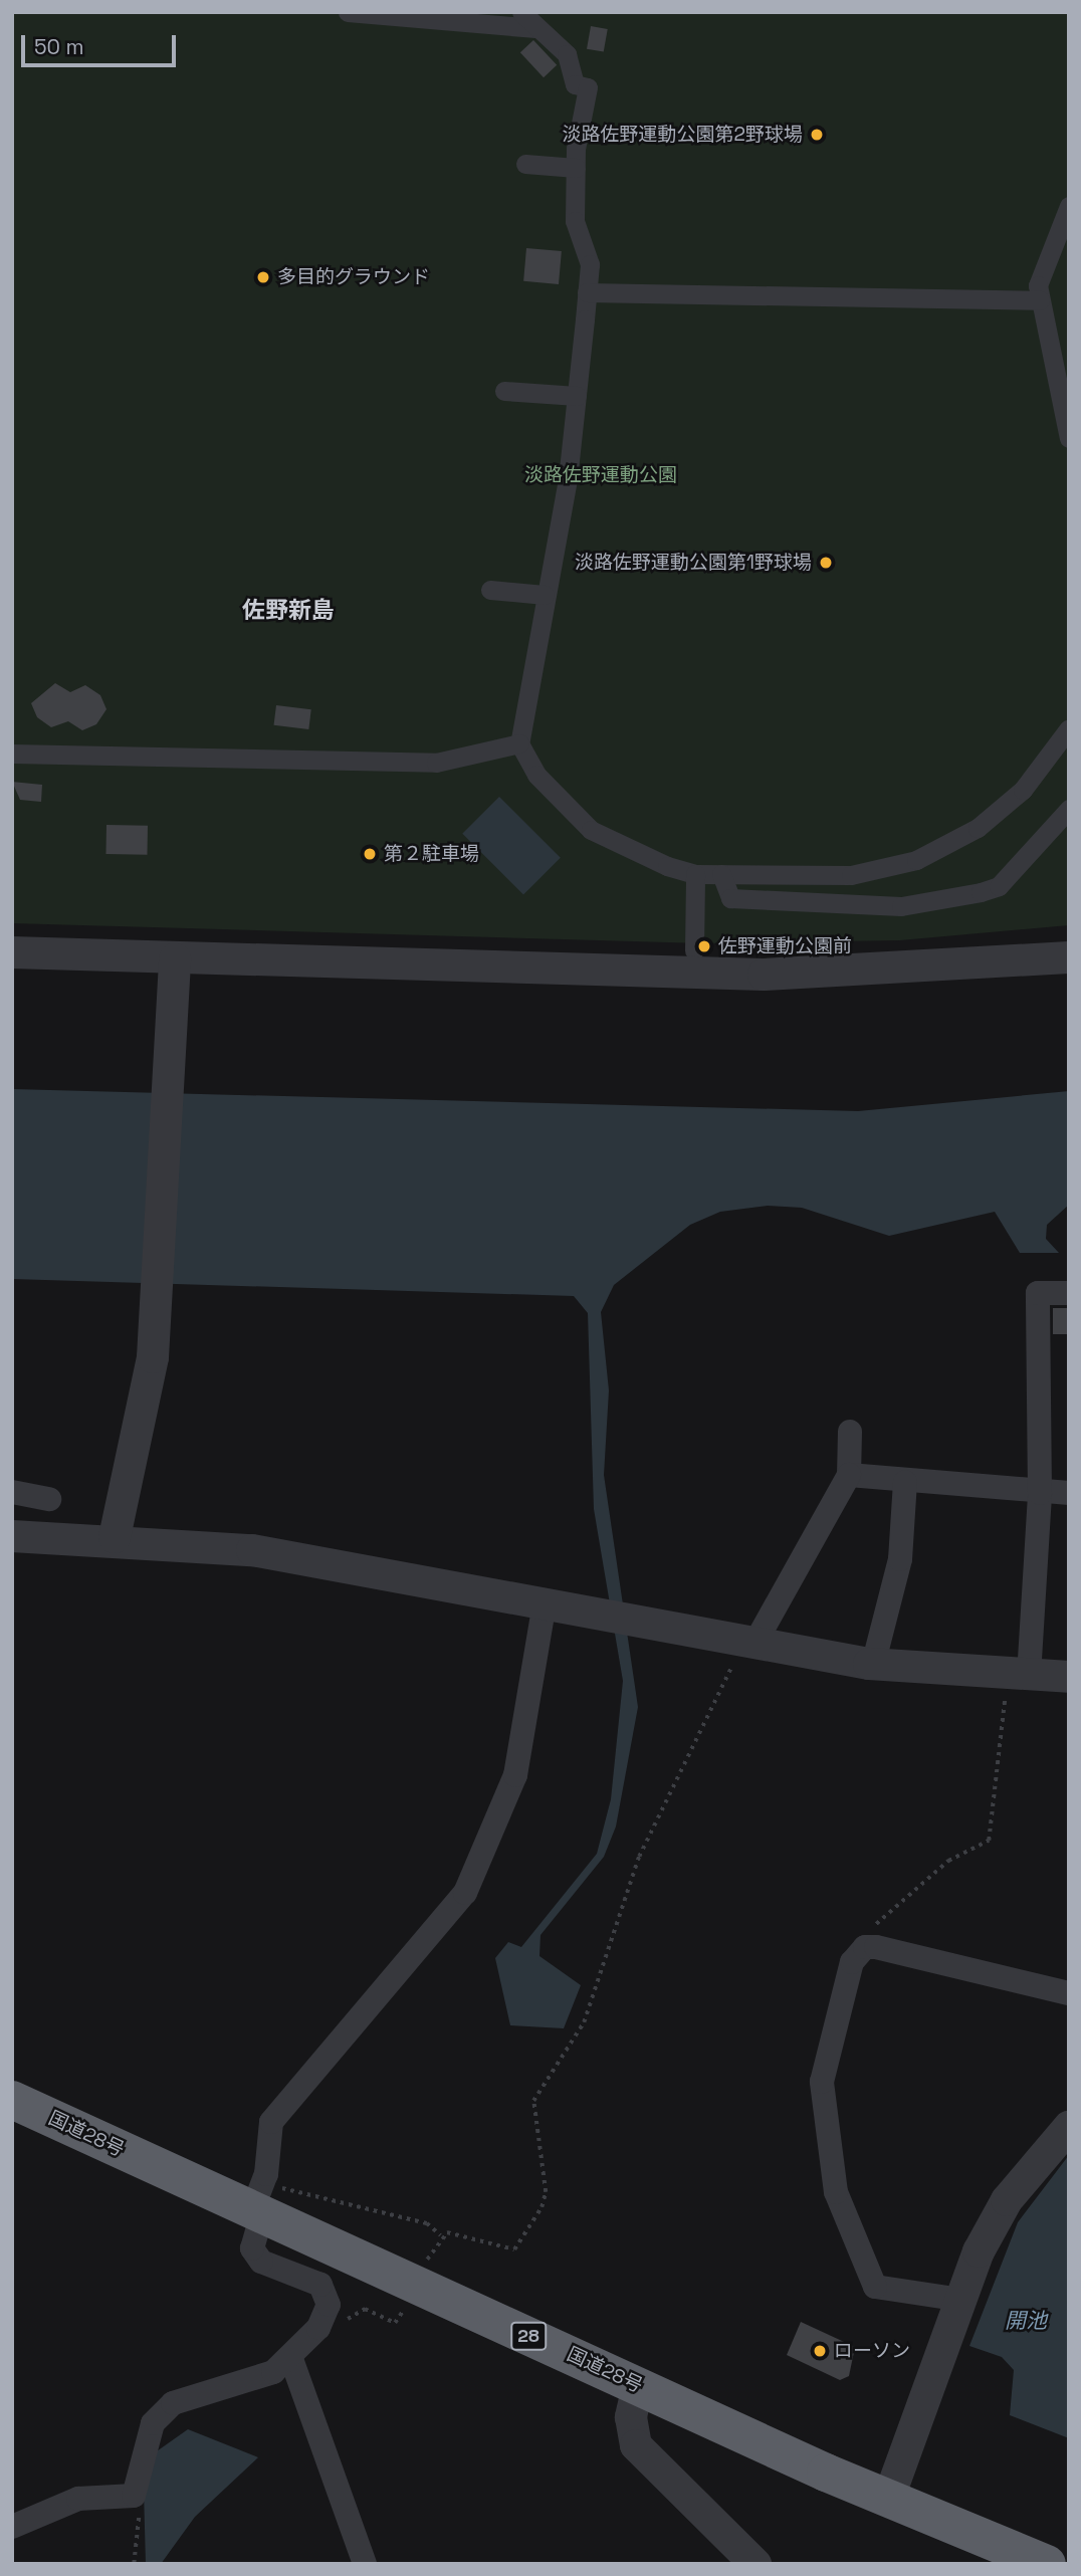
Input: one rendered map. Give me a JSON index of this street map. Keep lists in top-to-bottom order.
{
  "streets": {
    "highway": ["国道28号", "28"]
  },
  "districts": ["佐野新島"],
  "water": ["開池"],
  "parks": ["淡路佐野運動公園"],
  "places": [
    "淡路佐野運動公園第2野球場",
    "多目的グラウンド",
    "淡路佐野運動公園第1野球場",
    "第２駐車場",
    "佐野運動公園前",
    "ローソン"
  ],
  "scale_bar": "50 m"
}
